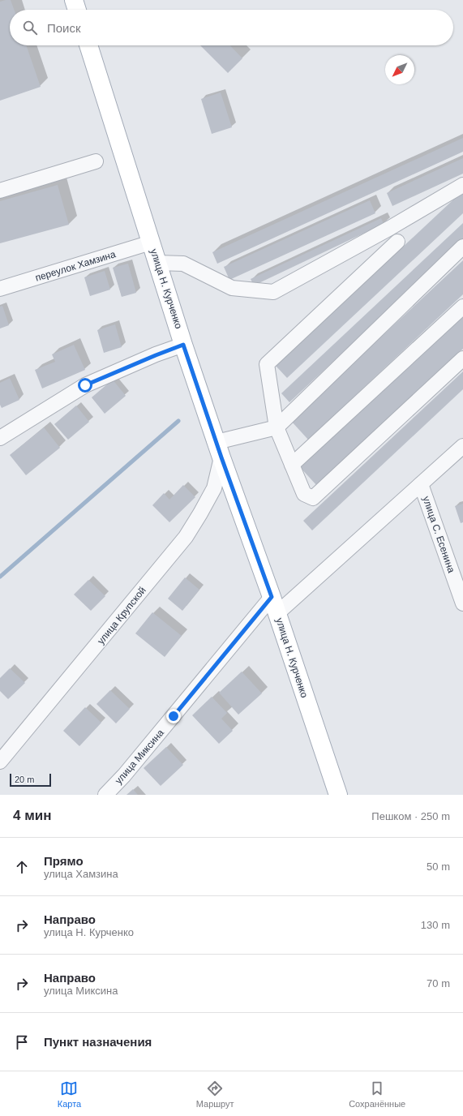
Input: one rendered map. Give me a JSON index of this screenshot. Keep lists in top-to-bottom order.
{
  "streets": {
    "main road": ["улица Н. Курченко"],
    "street": [
      "переулок Хамзина",
      "улица С. Есенина",
      "улица Крупской",
      "улица Миксина"
    ]
  },
  "crossings": [
    ["переулок Хамзина", "улица Н. Курченко"],
    ["улица Н. Курченко", "улица Крупской"],
    ["улица Н. Курченко", "улица Миксина"],
    ["улица С. Есенина", "улица Миксина"]
  ],
  "scale_bar": "20 m",
  "north": "bottom left",
  "page": {
    "search": "Поиск",
    "scale": "20 m",
    "heading": ["4 мин", "Пешком · 250 m"],
    "list": [
      ["Прямо", "улица Хамзина", "50 m"],
      ["Направо", "улица Н. Курченко", "130 m"],
      ["Направо", "улица Миксина", "70 m"],
      "Пункт назначения"
    ],
    "nav": ["Карта", "Маршрут", "Сохранённые"]
  }
}
